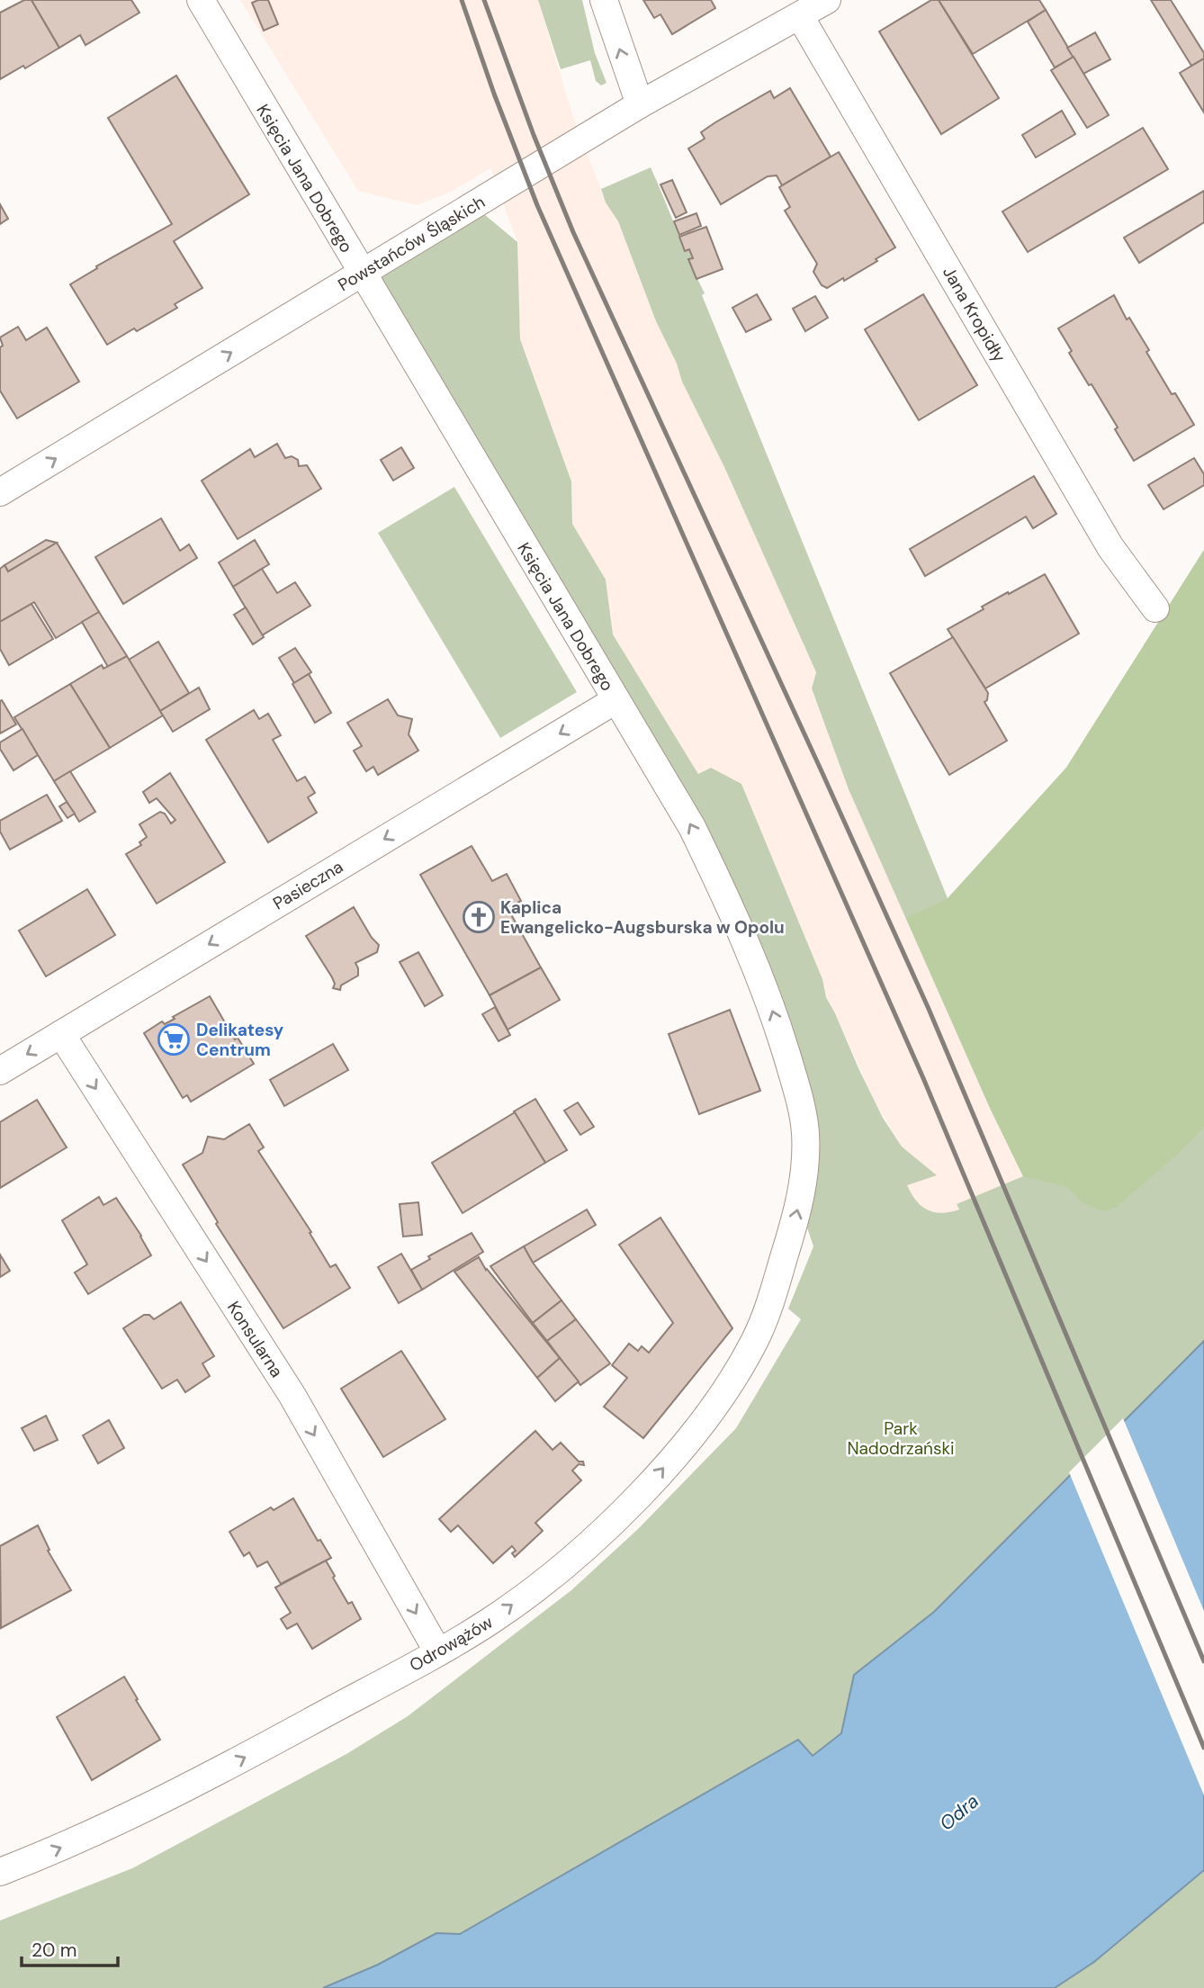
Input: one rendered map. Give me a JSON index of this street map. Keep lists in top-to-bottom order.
{
  "streets": {
    "street": [
      "Księcia Jana Dobrego",
      "Powstańców Śląskich",
      "Jana Kropidły",
      "Pasieczna",
      "Konsularna",
      "Odrowążów"
    ]
  },
  "crossings": [
    ["Księcia Jana Dobrego", "Powstańców Śląskich"],
    ["Księcia Jana Dobrego", "Pasieczna"],
    ["Księcia Jana Dobrego", "Odrowążów"],
    ["Powstańców Śląskich", "Jana Kropidły"],
    ["Pasieczna", "Konsularna"],
    ["Konsularna", "Odrowążów"]
  ],
  "one_way": [
    "Księcia Jana Dobrego",
    "Powstańców Śląskich",
    "Pasieczna",
    "Konsularna",
    "Odrowążów"
  ],
  "water": ["Odra"],
  "parks": ["Park Nadodrzański"],
  "places": {
    "church": ["Kaplica Ewangelicko-Augsburska w Opolu"],
    "supermarket": ["Delikatesy Centrum"]
  },
  "scale_bar": "20 m"
}
